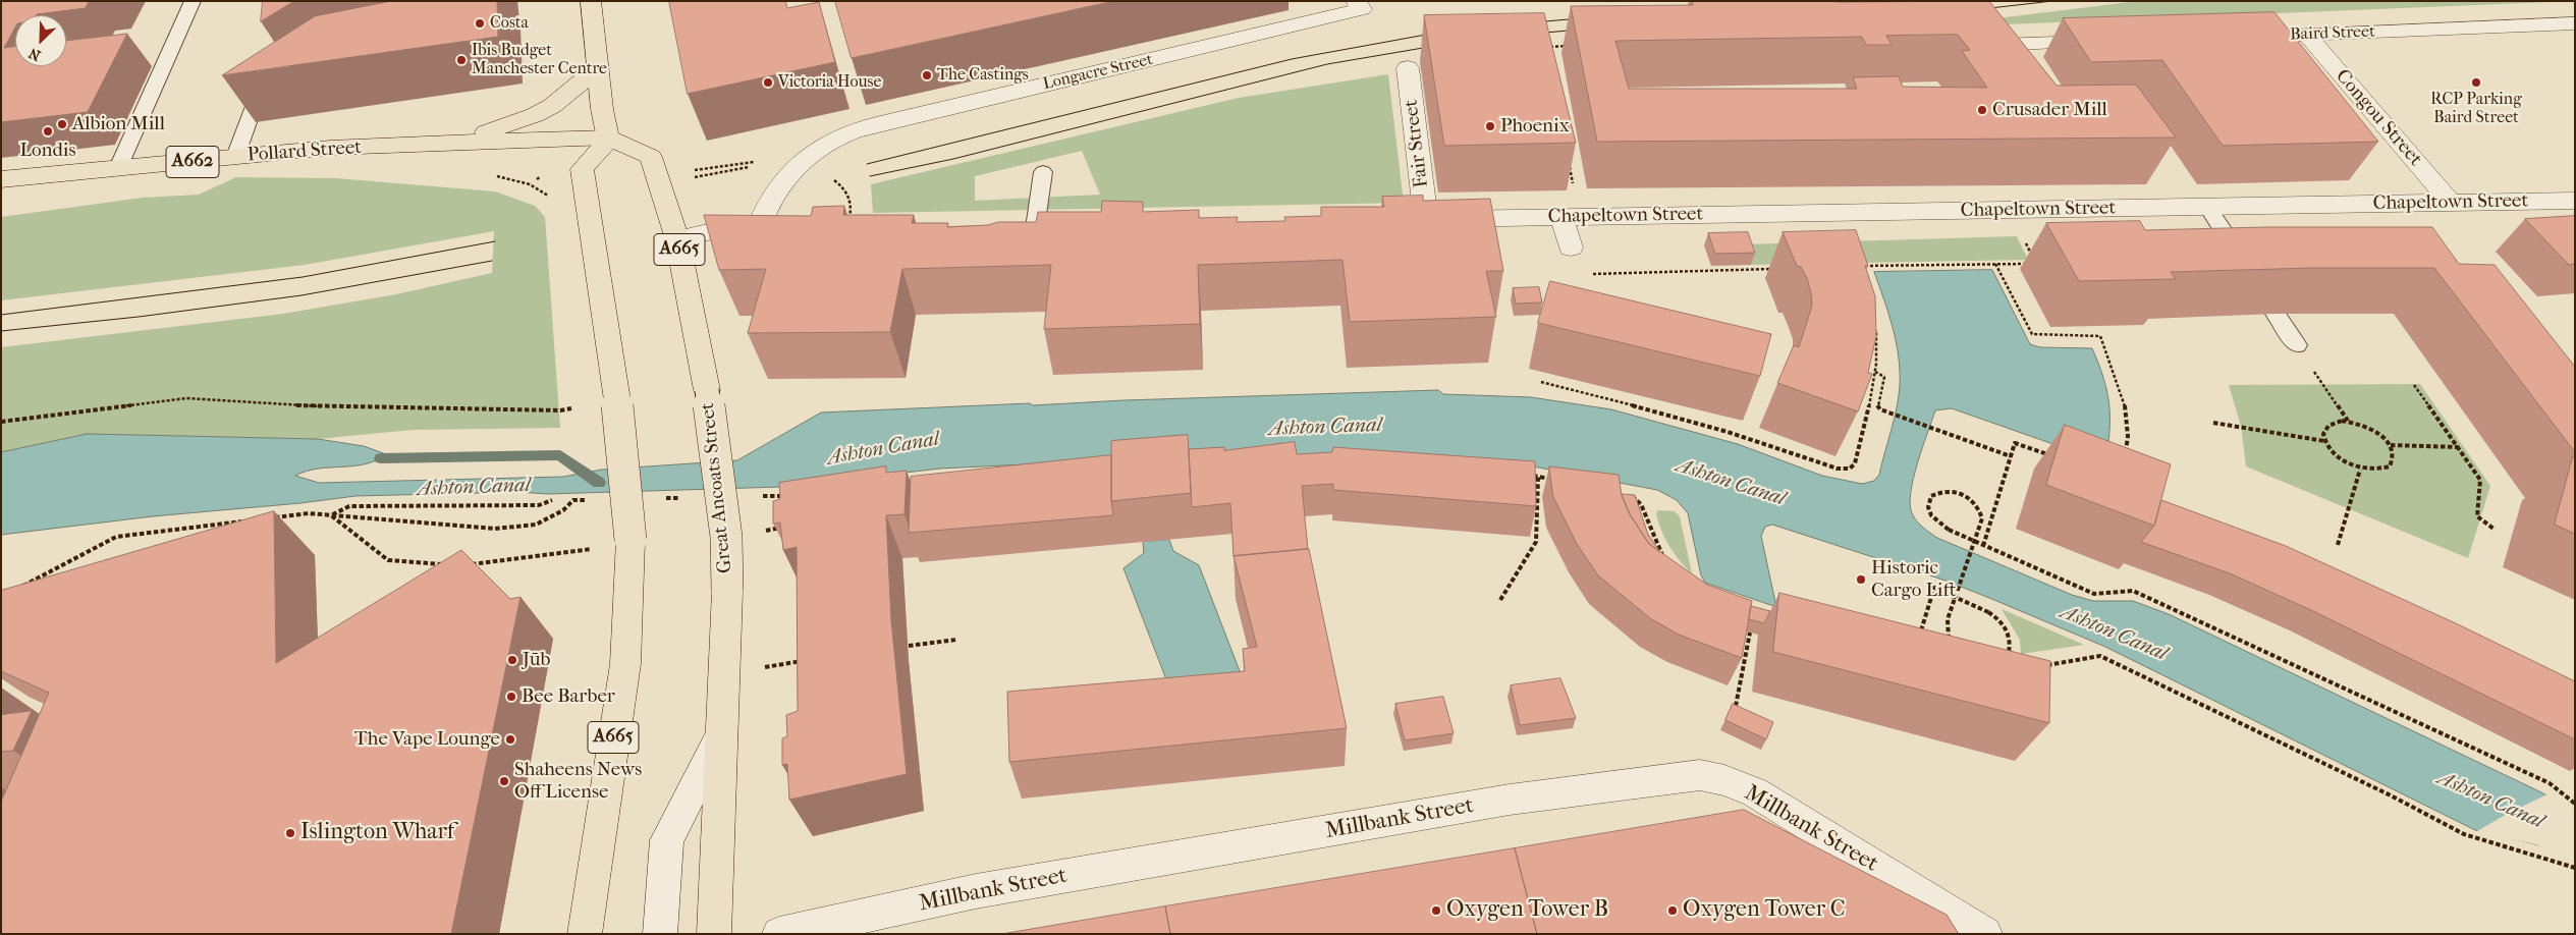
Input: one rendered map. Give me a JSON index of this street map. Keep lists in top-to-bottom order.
{
  "streets": {
    "main road": [
      "Pollard Street",
      "A662",
      "A665",
      "Great Ancoats Street"
    ],
    "street": [
      "Baird Street",
      "Longacre Street",
      "Congou Street",
      "Fair Street",
      "Chapeltown Street",
      "Millbank Street"
    ]
  },
  "crossings": [
    ["Baird Street", "Congou Street"],
    ["Longacre Street", "Great Ancoats Street"],
    ["Congou Street", "Chapeltown Street"],
    ["Fair Street", "Chapeltown Street"],
    ["Pollard Street", "A665"],
    ["Pollard Street", "Great Ancoats Street"],
    ["A665", "Great Ancoats Street"]
  ],
  "water": ["Ashton Canal"],
  "places": [
    "Costa",
    "Ibis Budget Manchester Centre",
    "The Castings",
    "Victoria House",
    "RCP Parking Baird Street",
    "Crusader Mill",
    "Albion Mill",
    "Phoenix",
    "Londis",
    "Historic Cargo Lift",
    "Jūb",
    "Bee Barber",
    "The Vape Lounge",
    "Shaheens News Off License",
    "Islington Wharf",
    "Oxygen Tower B",
    "Oxygen Tower C"
  ],
  "north": "bottom left"
}
